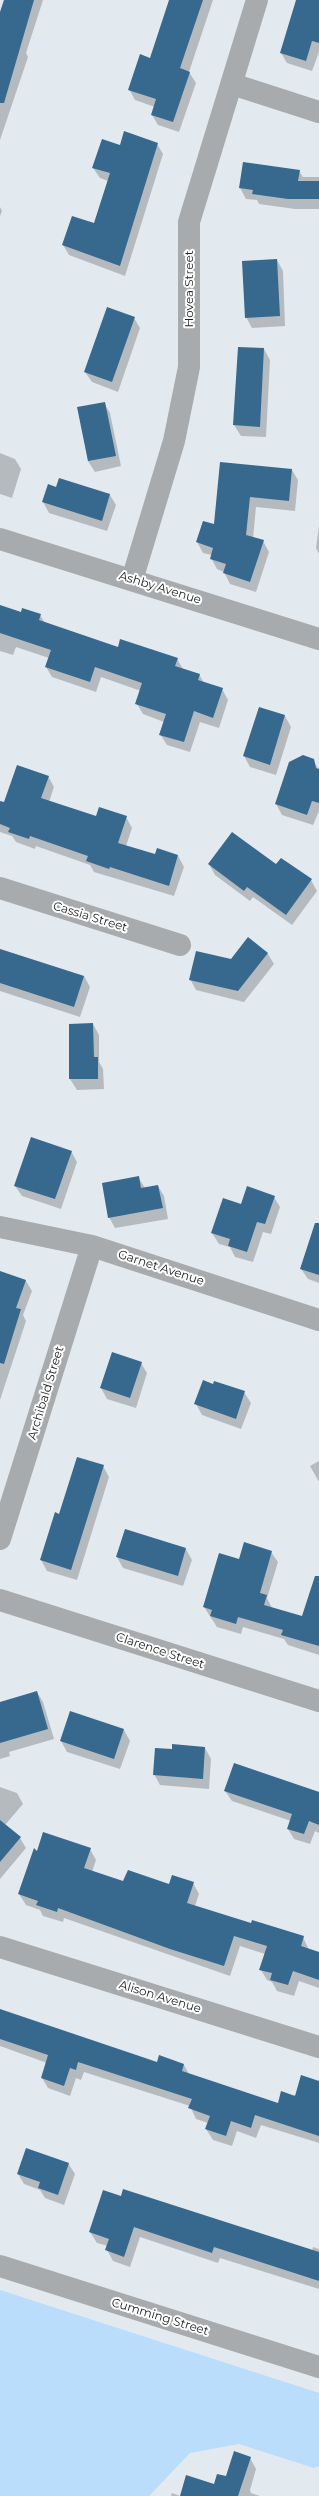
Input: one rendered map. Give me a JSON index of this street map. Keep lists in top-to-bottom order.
{
  "streets": {
    "street": [
      "Hovea Street",
      "Ashby Avenue",
      "Cassia Street",
      "Garnet Avenue",
      "Archibald Street",
      "Clarence Street",
      "Alison Avenue",
      "Cumming Street"
    ]
  },
  "crossings": [
    ["Hovea Street", "Ashby Avenue"],
    ["Garnet Avenue", "Archibald Street"]
  ]
}
